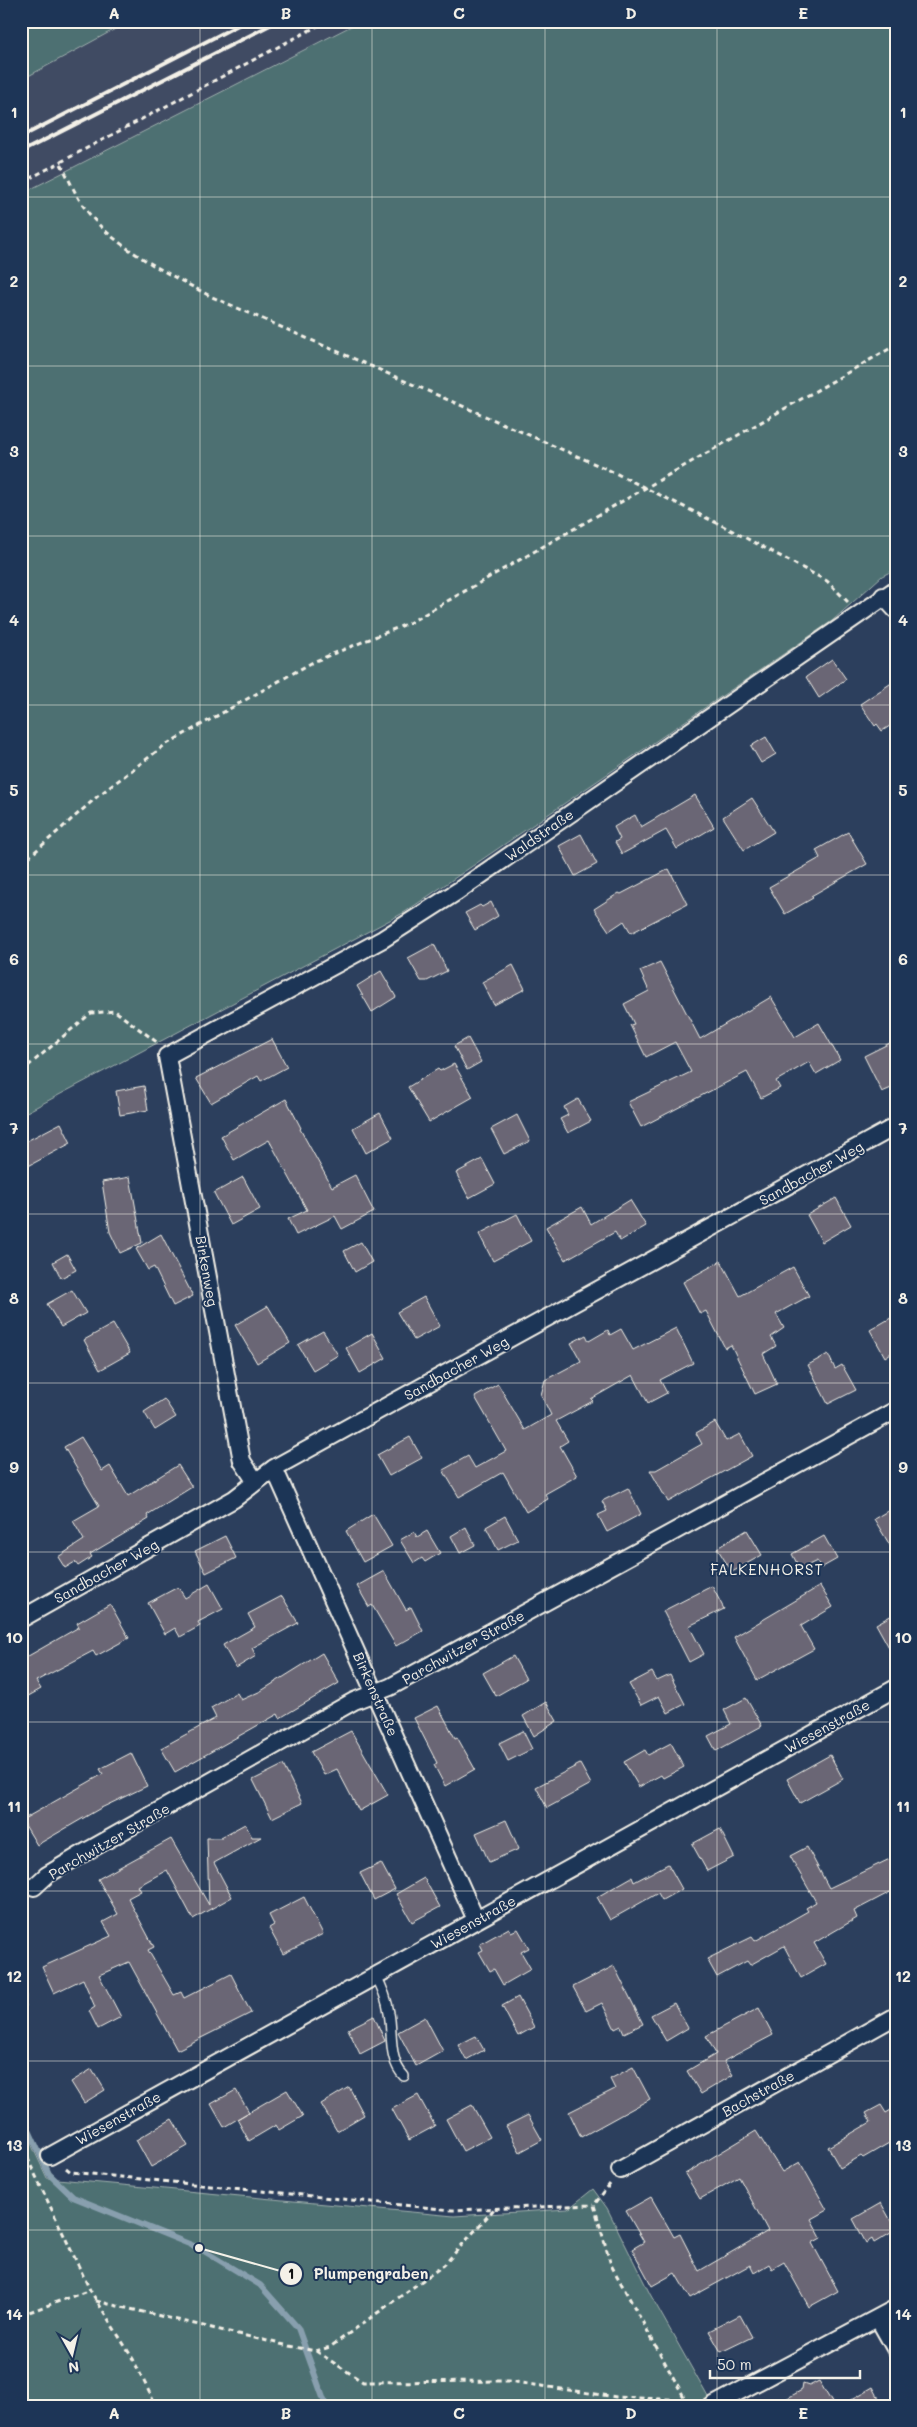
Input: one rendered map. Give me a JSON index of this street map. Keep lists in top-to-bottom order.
{
  "streets": {
    "street": [
      "Waldstraße",
      "Sandbacher Weg",
      "Birkenweg",
      "Parchwitzer Straße",
      "Birkenstraße",
      "Wiesenstraße",
      "Bachstraße"
    ]
  },
  "crossings": [
    ["Waldstraße", "Birkenweg"],
    ["Sandbacher Weg", "Birkenweg"],
    ["Sandbacher Weg", "Birkenstraße"],
    ["Parchwitzer Straße", "Birkenstraße"],
    ["Birkenstraße", "Wiesenstraße"]
  ],
  "districts": ["FALKENHORST"],
  "places": ["Plumpengraben"],
  "scale_bar": "50 m",
  "north": "bottom",
  "grid": {
    "columns": [
      "A",
      "B",
      "C",
      "D",
      "E"
    ],
    "rows": [
      "1",
      "2",
      "3",
      "4",
      "5",
      "6",
      "7",
      "8",
      "9",
      "10",
      "11",
      "12",
      "13",
      "14"
    ]
  }
}
